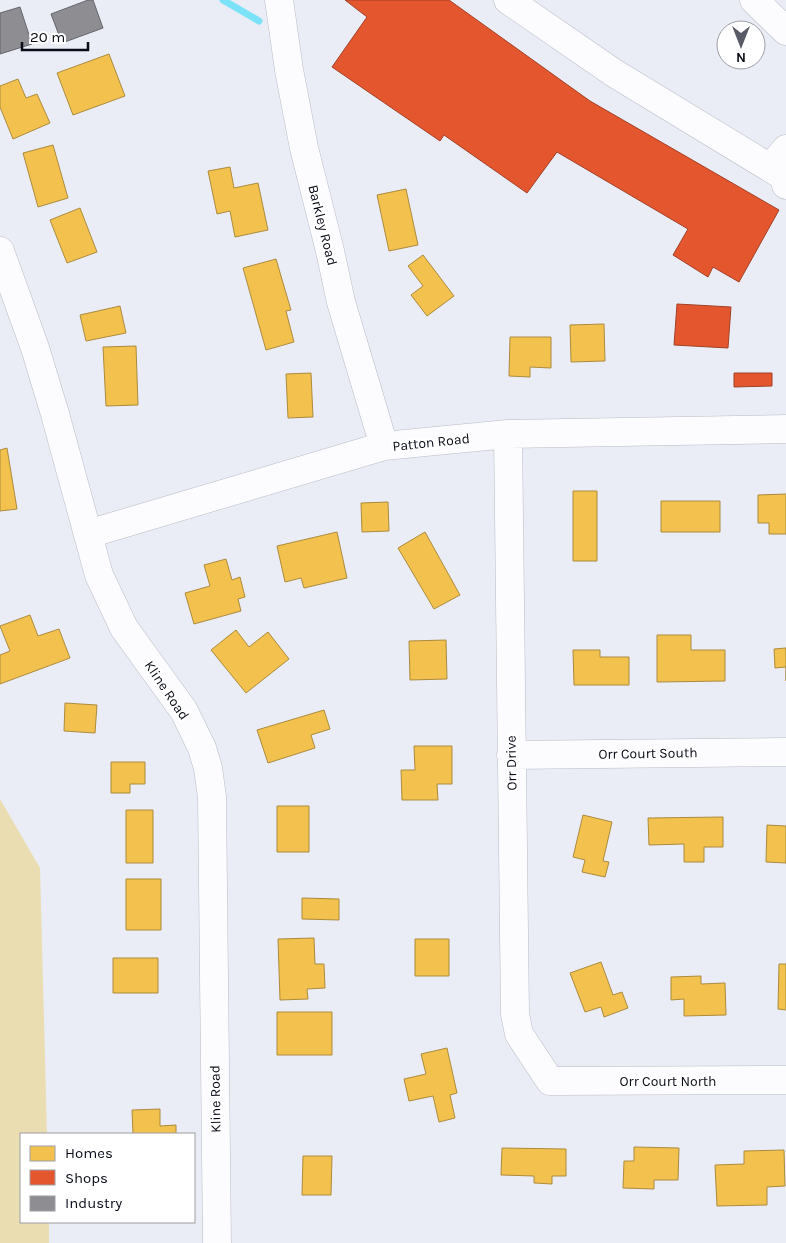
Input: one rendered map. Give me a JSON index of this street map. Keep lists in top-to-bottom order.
{
  "streets": {
    "street": [
      "Barkley Road",
      "Patton Road",
      "Kline Road",
      "Orr Court South",
      "Orr Drive",
      "Orr Court North"
    ]
  },
  "crossings": [
    ["Barkley Road", "Patton Road"],
    ["Patton Road", "Kline Road"],
    ["Patton Road", "Orr Drive"],
    ["Orr Court South", "Orr Drive"],
    ["Orr Drive", "Orr Court North"]
  ],
  "legend": ["Homes", "Shops", "Industry"],
  "scale_bar": "20 m",
  "north": "bottom"
}
